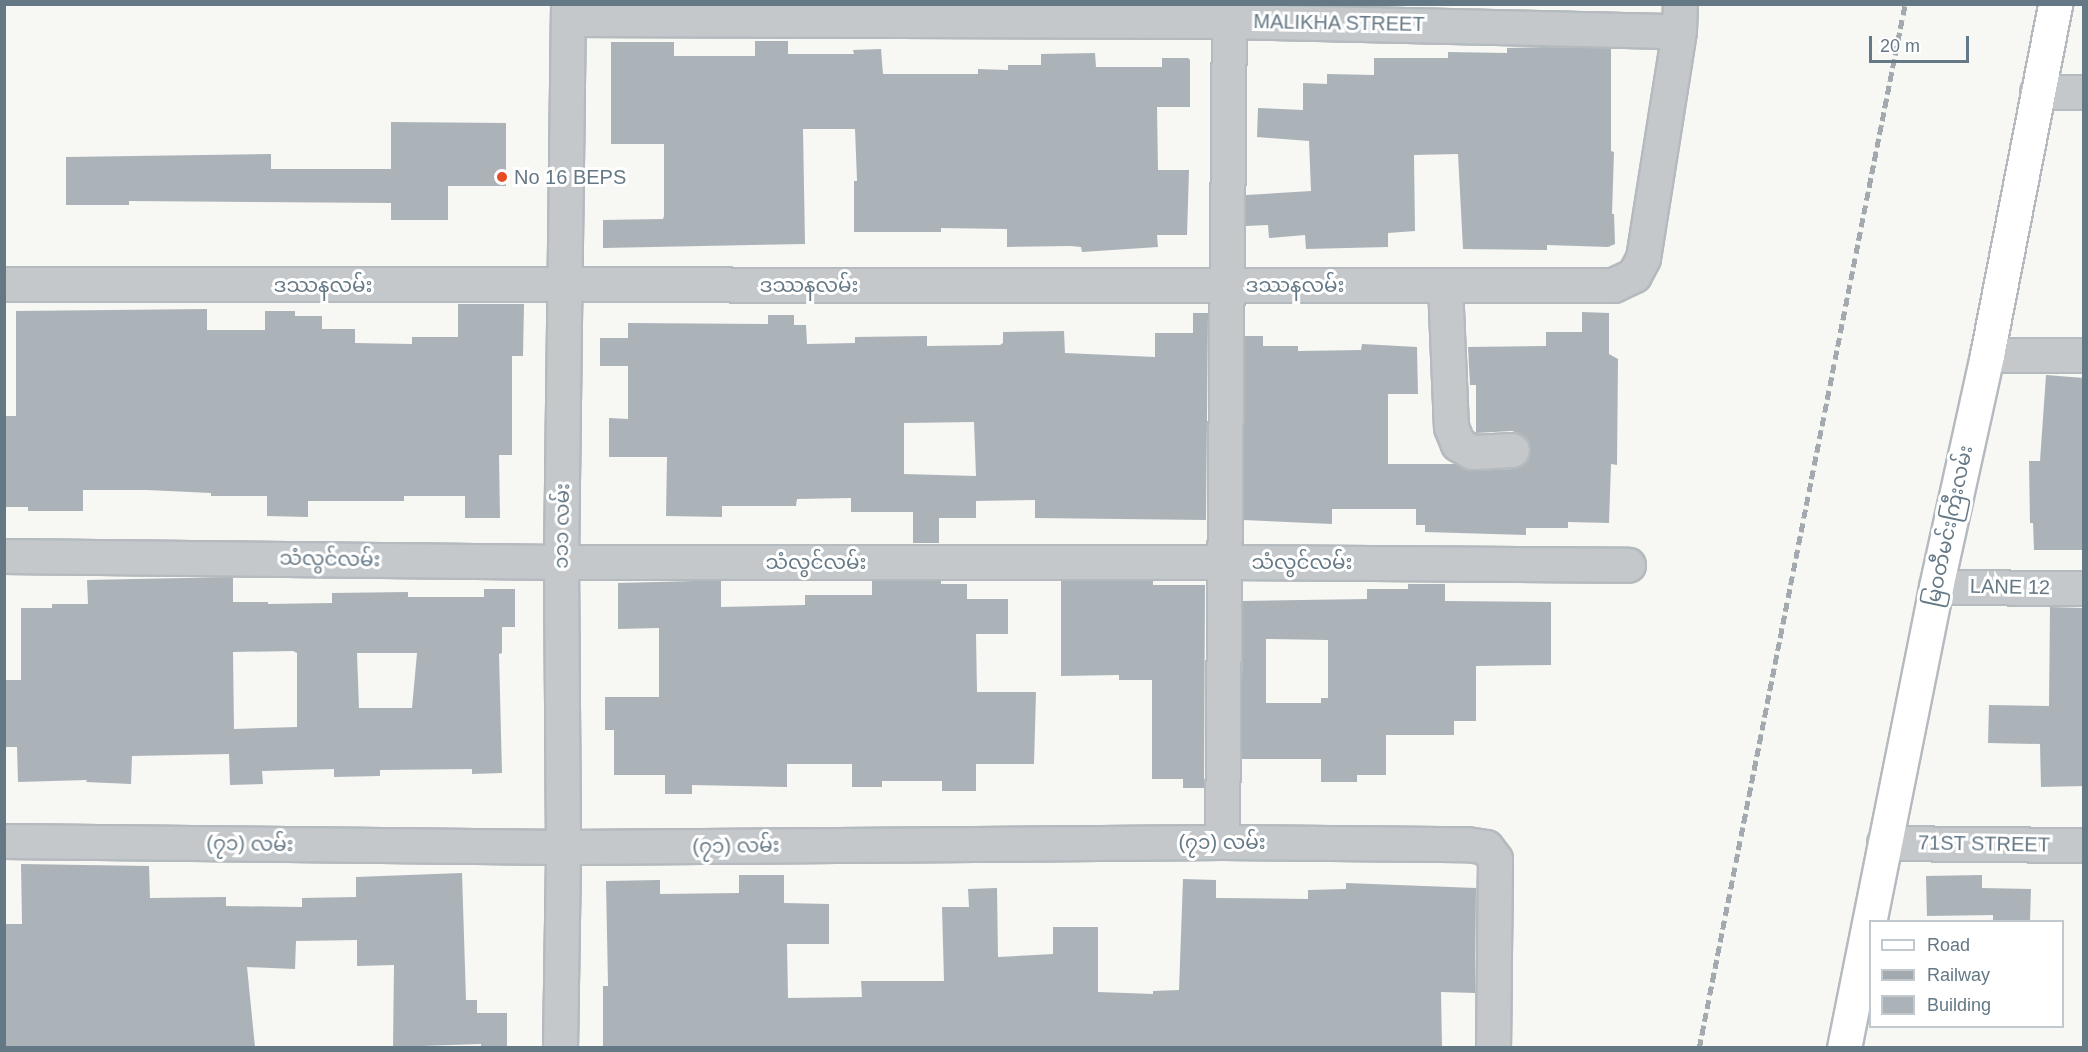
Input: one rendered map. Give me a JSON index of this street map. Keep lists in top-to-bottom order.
{
  "streets": {
    "main road": ["မြဝတီမင်းကြီးလမ်း"],
    "street": [
      "MALIKHA STREET",
      "ဒဿနလမ်း",
      "၁၁၁ လမ်း",
      "သံလွင်လမ်း",
      "LANE 12",
      "(၇၁) လမ်း",
      "71ST STREET"
    ]
  },
  "crossings": [
    ["MALIKHA STREET", "ဒဿနလမ်း"],
    ["MALIKHA STREET", "၁၁၁ လမ်း"],
    ["ဒဿနလမ်း", "၁၁၁ လမ်း"],
    ["၁၁၁ လမ်း", "သံလွင်လမ်း"],
    ["၁၁၁ လမ်း", "(၇၁) လမ်း"],
    ["မြဝတီမင်းကြီးလမ်း", "LANE 12"],
    ["မြဝတီမင်းကြီးလမ်း", "71ST STREET"]
  ],
  "places": ["No 16 BEPS"],
  "legend": ["Road", "Railway", "Building"],
  "scale_bar": "20 m"
}
